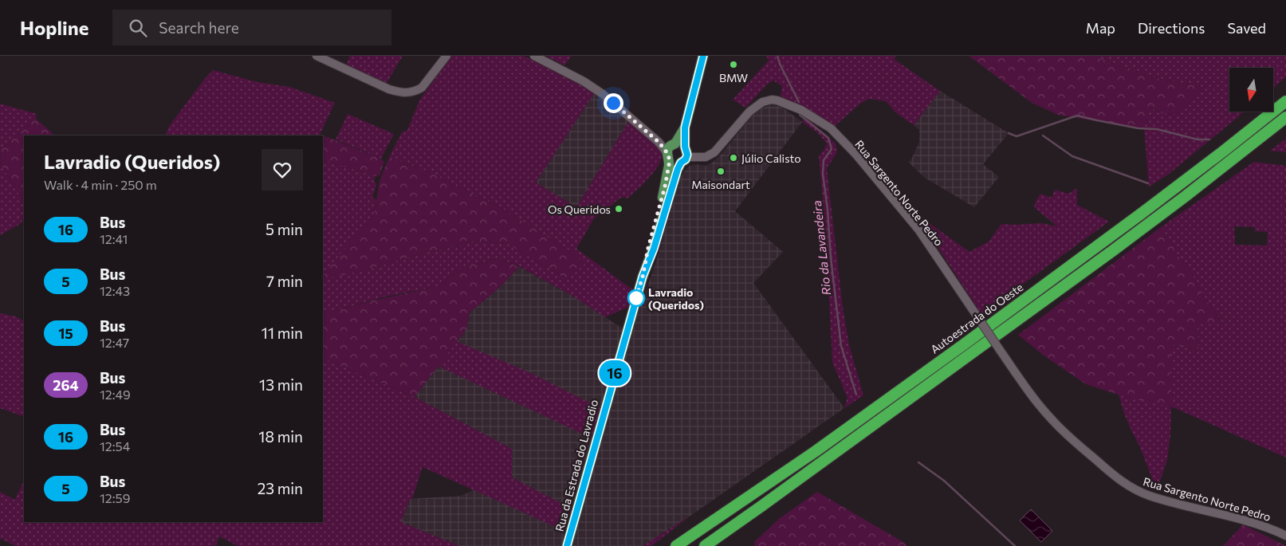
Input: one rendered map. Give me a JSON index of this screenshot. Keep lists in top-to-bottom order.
{
  "streets": {
    "highway": ["Autoestrada do Oeste"],
    "main road": ["Rua da Estrada do Lavradio"],
    "street": ["Rua Sargento Norte Pedro"]
  },
  "crossings": [
    ["Rua Sargento Norte Pedro", "Rua da Estrada do Lavradio"]
  ],
  "water": ["Rio da Lavandeira"],
  "places": [
    "BMW",
    "Júlio Calisto",
    "Maisondart",
    "Os Queridos",
    "Lavradio (Queridos)"
  ],
  "lines": ["bus line 16"],
  "north": "bottom",
  "page": {
    "header": "Hopline",
    "search": "Search here",
    "nav": ["Map", "Directions", "Saved"],
    "on_map": "16",
    "heading": ["Lavradio (Queridos)", "Walk · 4 min · 250 m"],
    "list": [
      {
        "mark": "16",
        "name": "Bus",
        "note": "12:41",
        "value": "5 min"
      },
      {
        "mark": "5",
        "name": "Bus",
        "note": "12:43",
        "value": "7 min"
      },
      {
        "mark": "15",
        "name": "Bus",
        "note": "12:47",
        "value": "11 min"
      },
      {
        "mark": "264",
        "name": "Bus",
        "note": "12:49",
        "value": "13 min"
      },
      {
        "mark": "16",
        "name": "Bus",
        "note": "12:54",
        "value": "18 min"
      },
      {
        "mark": "5",
        "name": "Bus",
        "note": "12:59",
        "value": "23 min"
      }
    ]
  }
}
